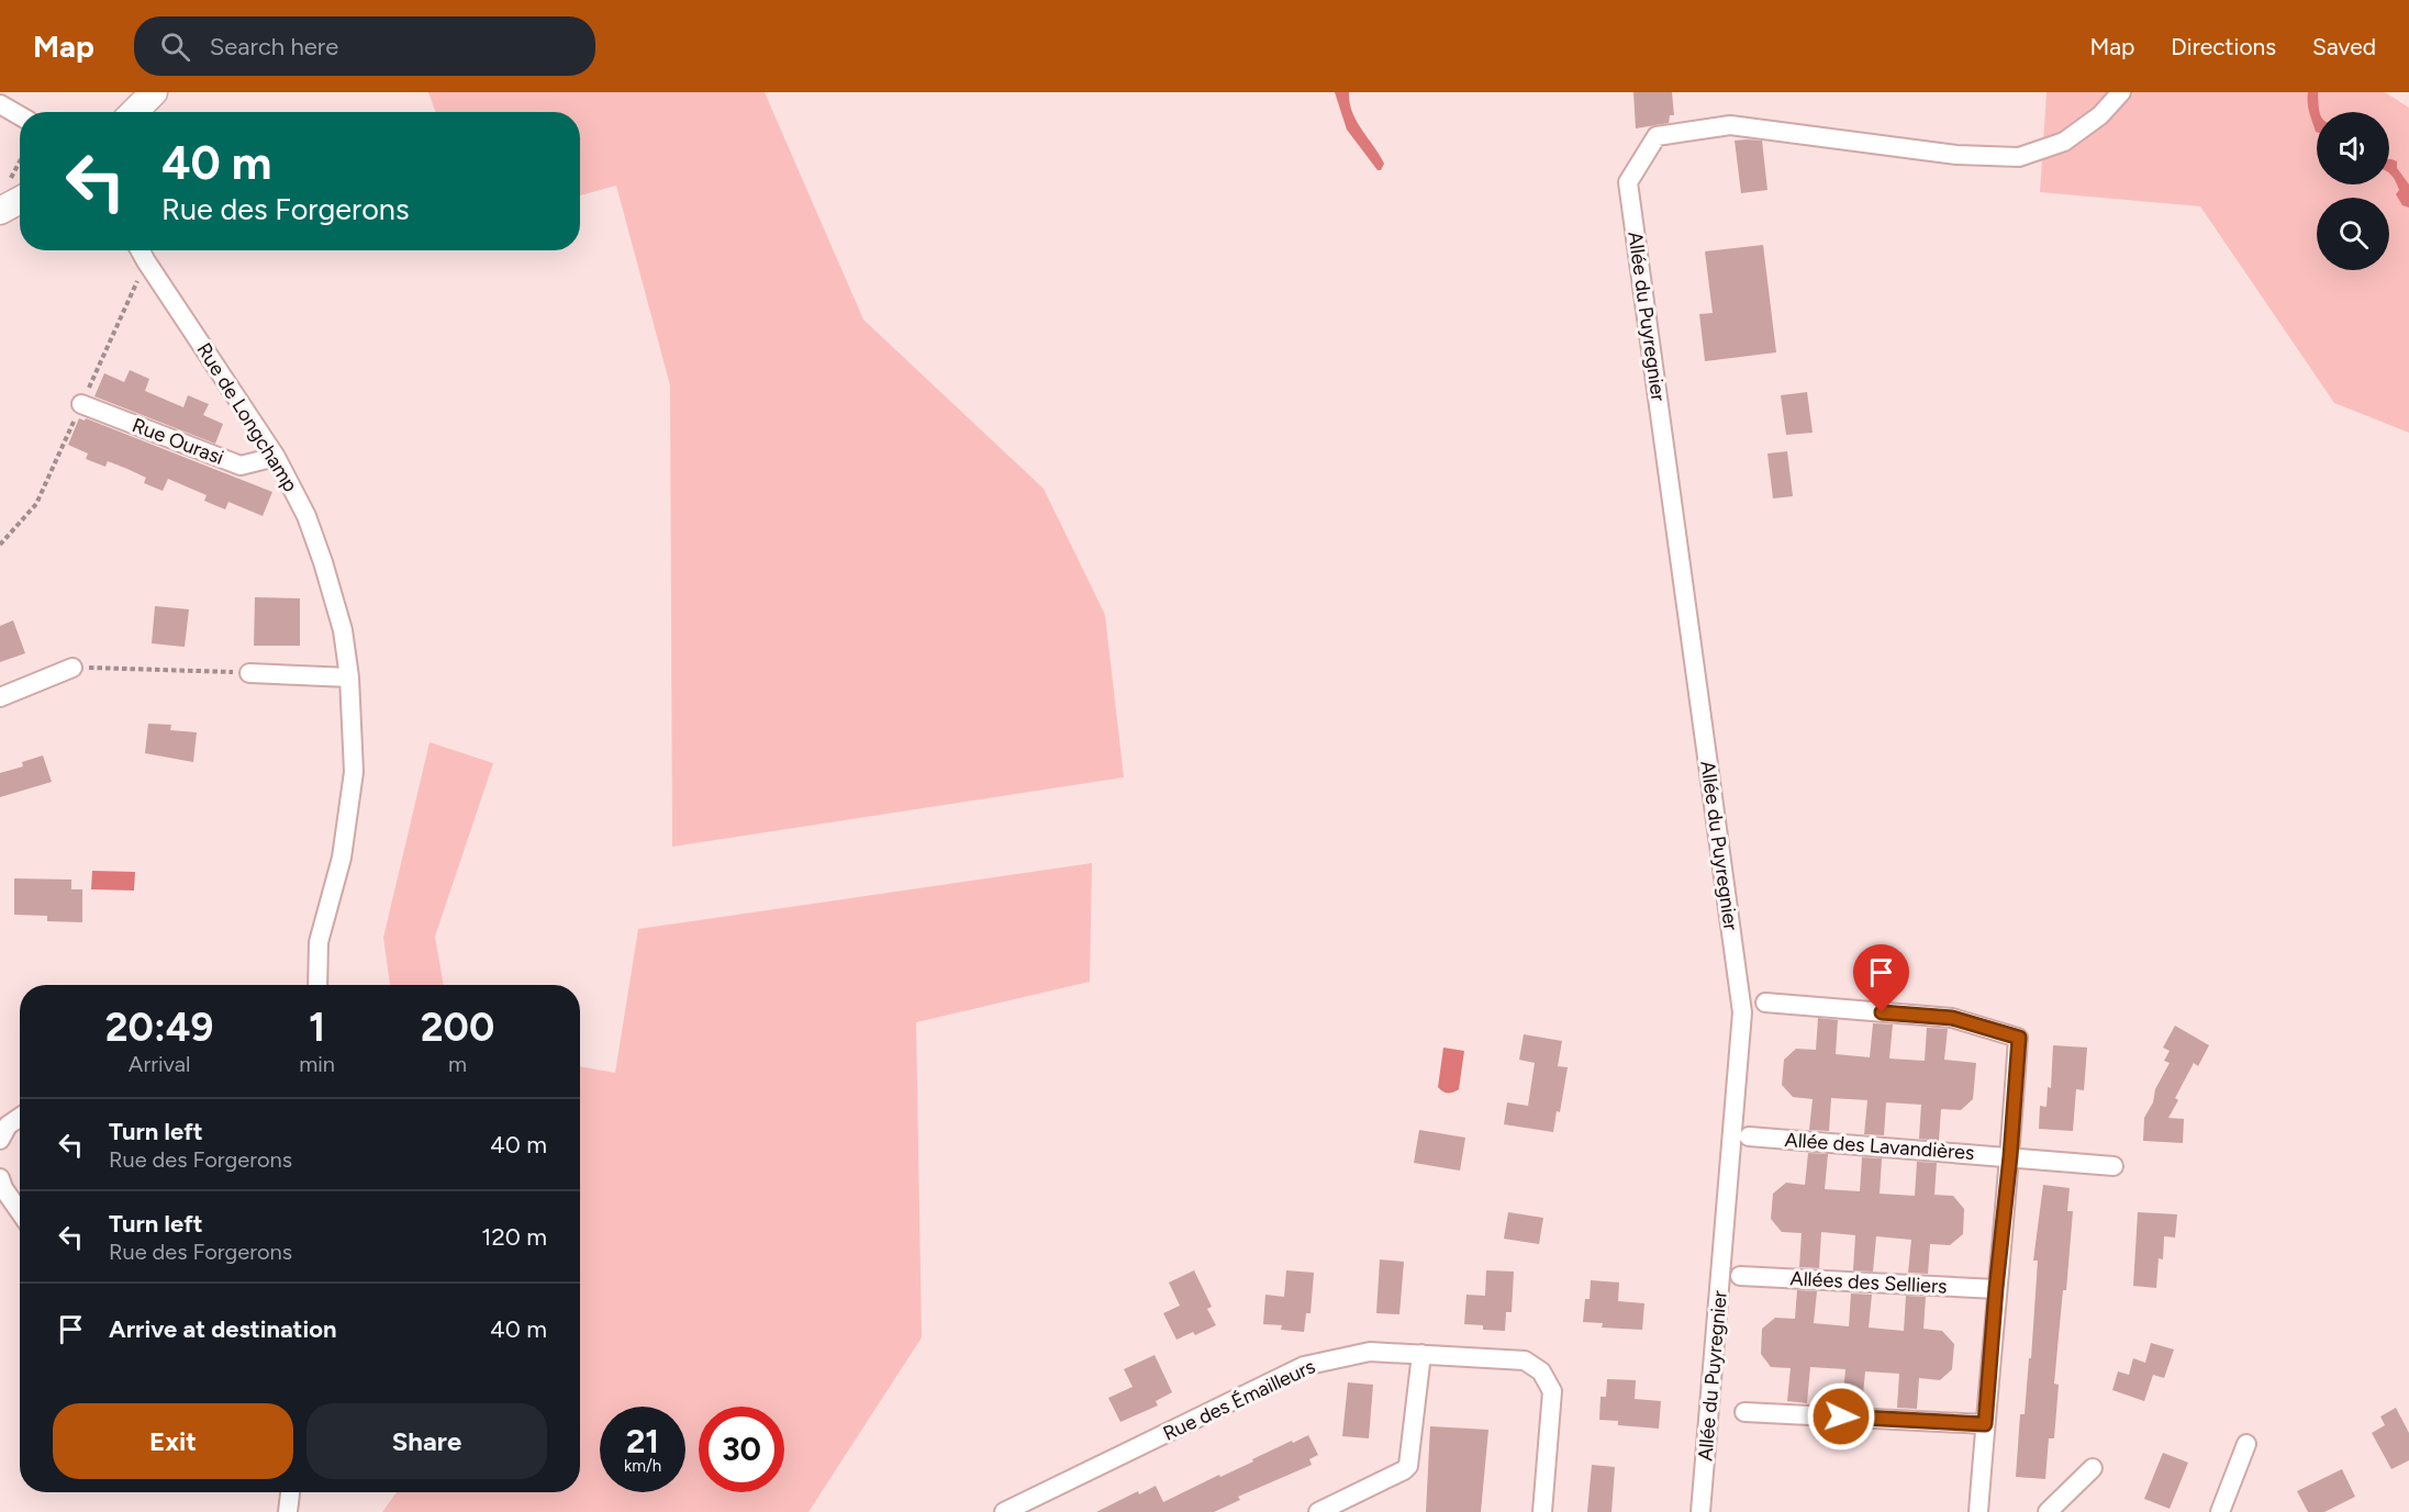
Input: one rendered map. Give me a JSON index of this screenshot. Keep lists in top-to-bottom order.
{
  "streets": {
    "street": [
      "Allée du Puyregnier",
      "Rue de Longchamp",
      "Rue Ourasi",
      "Allée des Lavandières",
      "Allées des Selliers",
      "Rue des Émailleurs"
    ]
  },
  "crossings": [
    ["Rue de Longchamp", "Rue Ourasi"]
  ],
  "page": {
    "header": "Map",
    "search": "Search here",
    "nav": ["Map", "Directions", "Saved"],
    "turn": ["40 m", "Rue des Forgerons"],
    "eta": [
      "20:49",
      "Arrival",
      "1",
      "min",
      "200",
      "m"
    ],
    "list": [
      {
        "name": "Turn left",
        "note": "Rue des Forgerons",
        "value": "40 m"
      },
      {
        "name": "Turn left",
        "note": "Rue des Forgerons",
        "value": "120 m"
      },
      {
        "name": "Arrive at destination",
        "value": "40 m"
      }
    ],
    "buttons": ["Exit", "Share"],
    "speed": "21 km/h",
    "limit": "30"
  }
}
